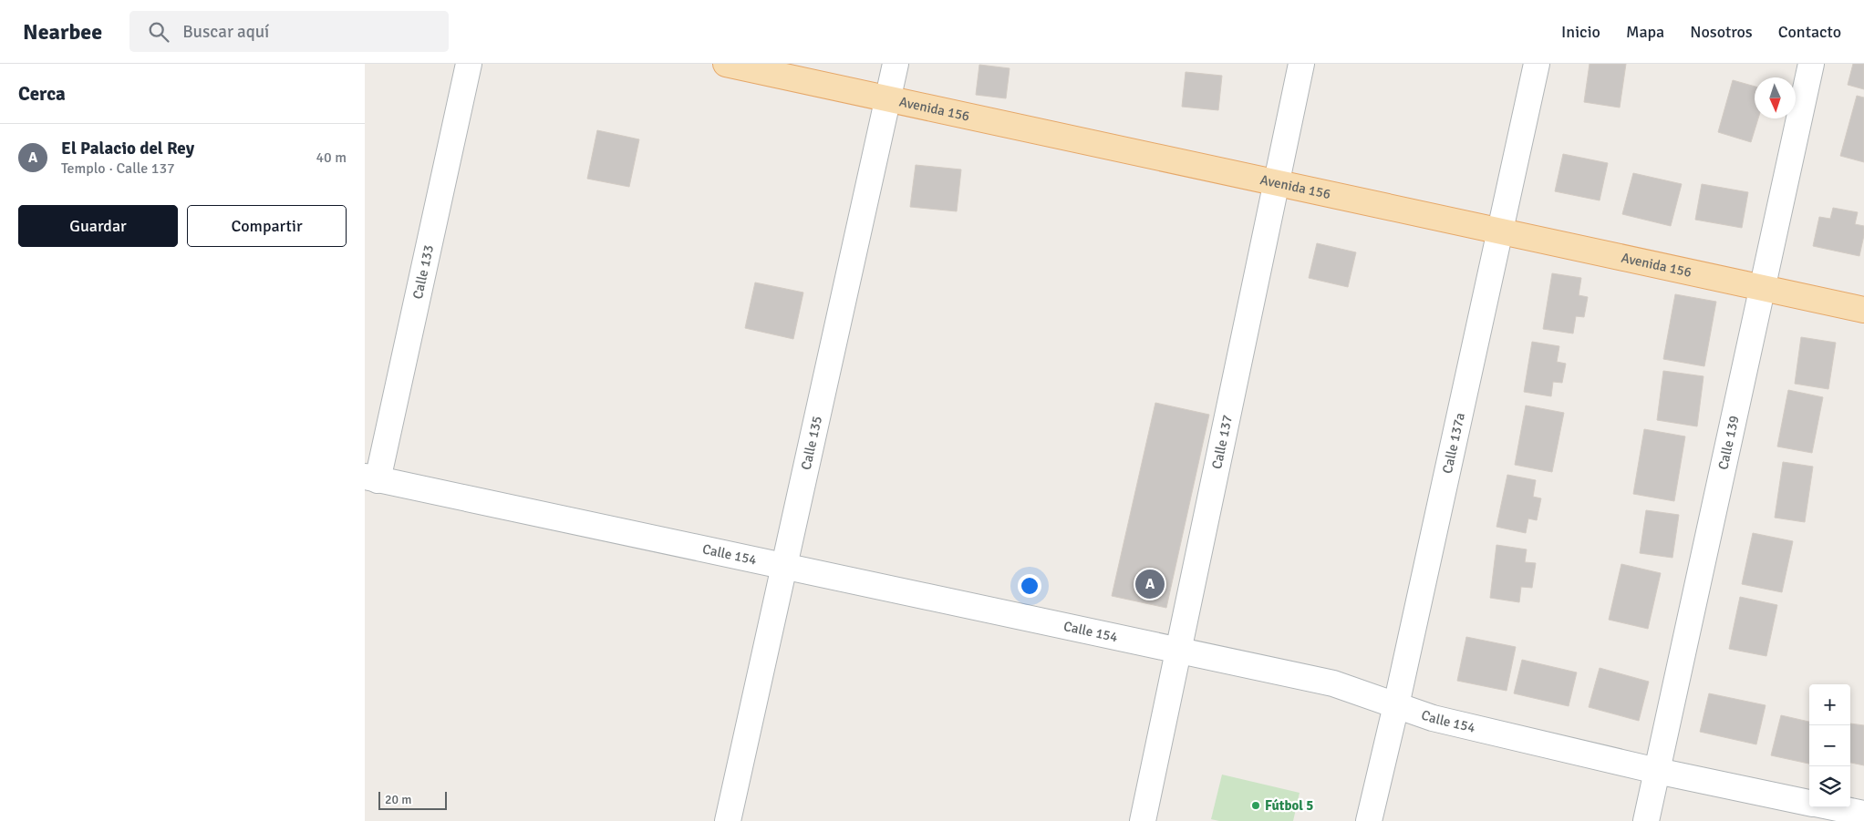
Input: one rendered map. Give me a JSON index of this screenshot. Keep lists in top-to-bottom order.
{
  "streets": {
    "main road": ["Avenida 156"],
    "street": [
      "Calle 133",
      "Calle 137",
      "Calle 135",
      "Calle 137a",
      "Calle 139",
      "Calle 154"
    ]
  },
  "crossings": [
    ["Avenida 156", "Calle 137"],
    ["Avenida 156", "Calle 135"],
    ["Avenida 156", "Calle 137a"],
    ["Avenida 156", "Calle 139"],
    ["Calle 133", "Calle 154"],
    ["Calle 137", "Calle 154"],
    ["Calle 135", "Calle 154"],
    ["Calle 137a", "Calle 154"],
    ["Calle 139", "Calle 154"]
  ],
  "places": ["Fútbol 5"],
  "scale_bar": "20 m",
  "north": "bottom",
  "page": {
    "header": "Nearbee",
    "search": "Buscar aquí",
    "nav": [
      "Inicio",
      "Mapa",
      "Nosotros",
      "Contacto"
    ],
    "heading": "Cerca",
    "list": [
      {
        "mark": "A",
        "name": "El Palacio del Rey",
        "note": "Templo · Calle 137",
        "value": "40 m"
      }
    ],
    "buttons": ["Guardar", "Compartir"],
    "pins": "A",
    "map_buttons": ["+", "−"],
    "scale": "20 m"
  }
}
